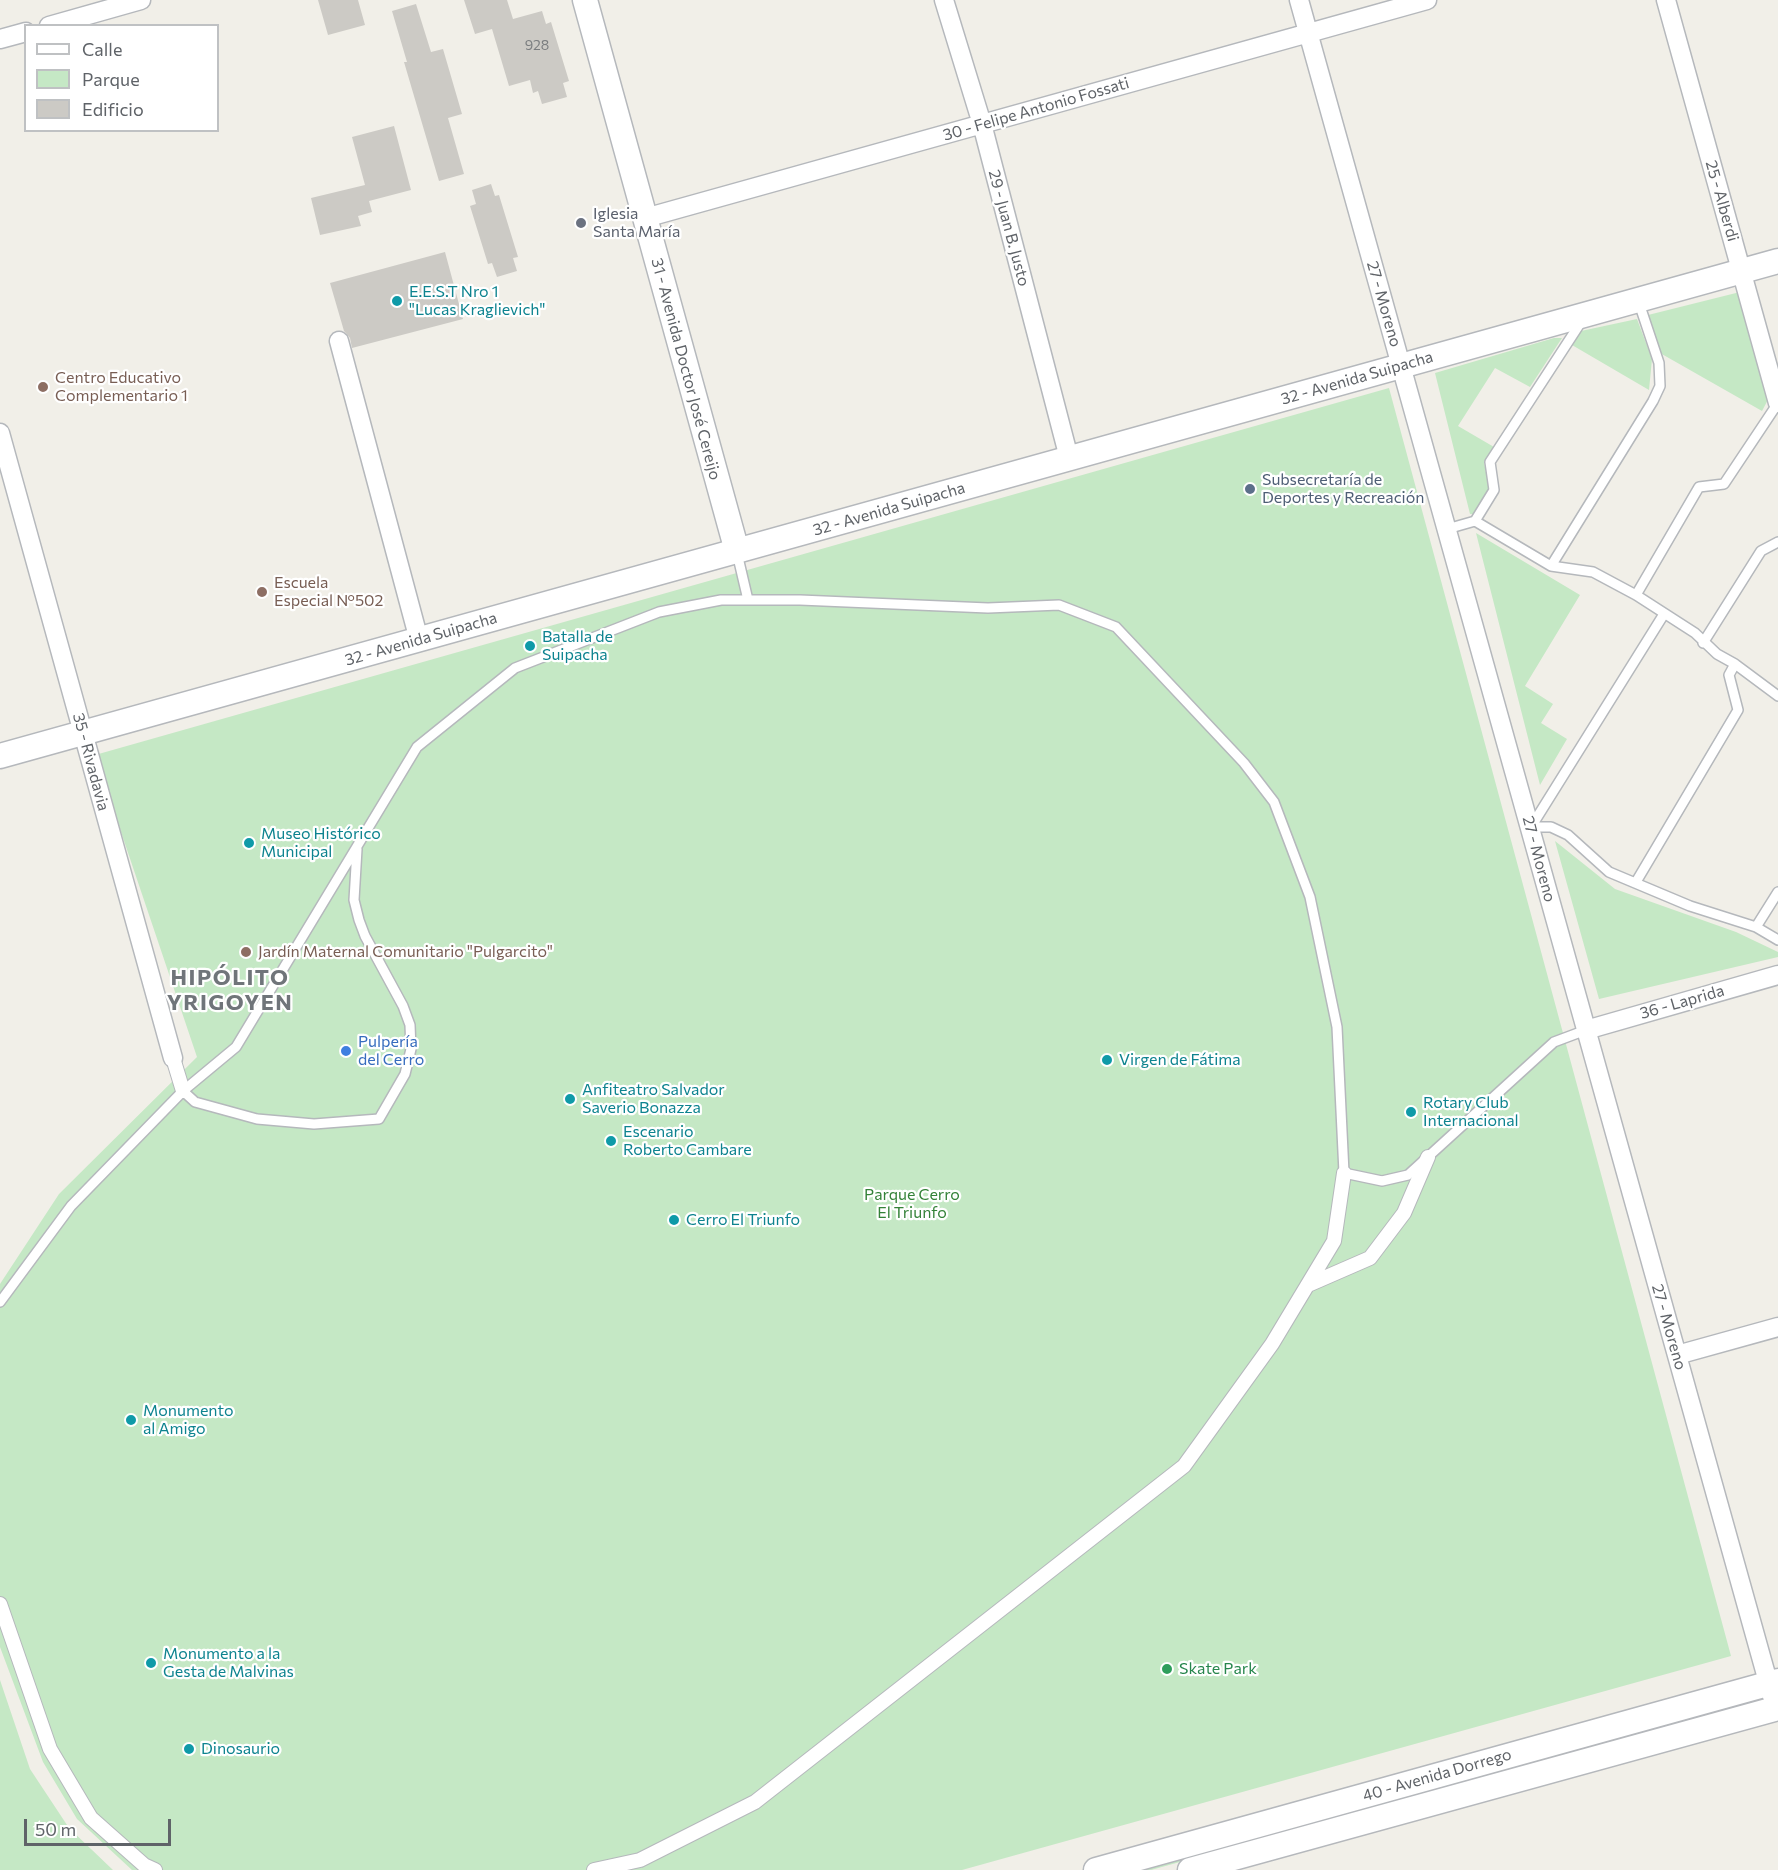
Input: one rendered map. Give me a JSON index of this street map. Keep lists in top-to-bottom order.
{
  "streets": {
    "street": [
      "30 - Felipe Antonio Fossati",
      "25 - Alberdi",
      "29 - Juan B. Justo",
      "27 - Moreno",
      "31 - Avenida Doctor José Cereijo",
      "32 - Avenida Suipacha",
      "35 - Rivadavia",
      "36 - Laprida",
      "40 - Avenida Dorrego"
    ]
  },
  "crossings": [
    ["30 - Felipe Antonio Fossati", "29 - Juan B. Justo"],
    ["30 - Felipe Antonio Fossati", "27 - Moreno"],
    ["30 - Felipe Antonio Fossati", "31 - Avenida Doctor José Cereijo"],
    ["25 - Alberdi", "32 - Avenida Suipacha"],
    ["29 - Juan B. Justo", "32 - Avenida Suipacha"],
    ["27 - Moreno", "32 - Avenida Suipacha"],
    ["27 - Moreno", "36 - Laprida"],
    ["27 - Moreno", "40 - Avenida Dorrego"],
    ["31 - Avenida Doctor José Cereijo", "32 - Avenida Suipacha"],
    ["32 - Avenida Suipacha", "35 - Rivadavia"]
  ],
  "districts": ["HIPÓLITO YRIGOYEN"],
  "parks": ["Parque Cerro El Triunfo"],
  "places": [
    "Iglesia Santa María",
    "E.E.S.T Nro 1 \"Lucas Kraglievich\"",
    "Centro Educativo Complementario 1",
    "Subsecretaría de Deportes y Recreación",
    "Escuela Especial Nº502",
    "Batalla de Suipacha",
    "Museo Histórico Municipal",
    "Jardín Maternal Comunitario \"Pulgarcito\"",
    "Pulpería del Cerro",
    "Virgen de Fátima",
    "Anfiteatro Salvador Saverio Bonazza",
    "Rotary Club Internacional",
    "Escenario Roberto Cambare",
    "Cerro El Triunfo",
    "Monumento al Amigo",
    "Monumento a la Gesta de Malvinas",
    "Skate Park",
    "Dinosaurio"
  ],
  "house_numbers": ["928"],
  "legend": ["Calle", "Parque", "Edificio"],
  "scale_bar": "50 m"
}
